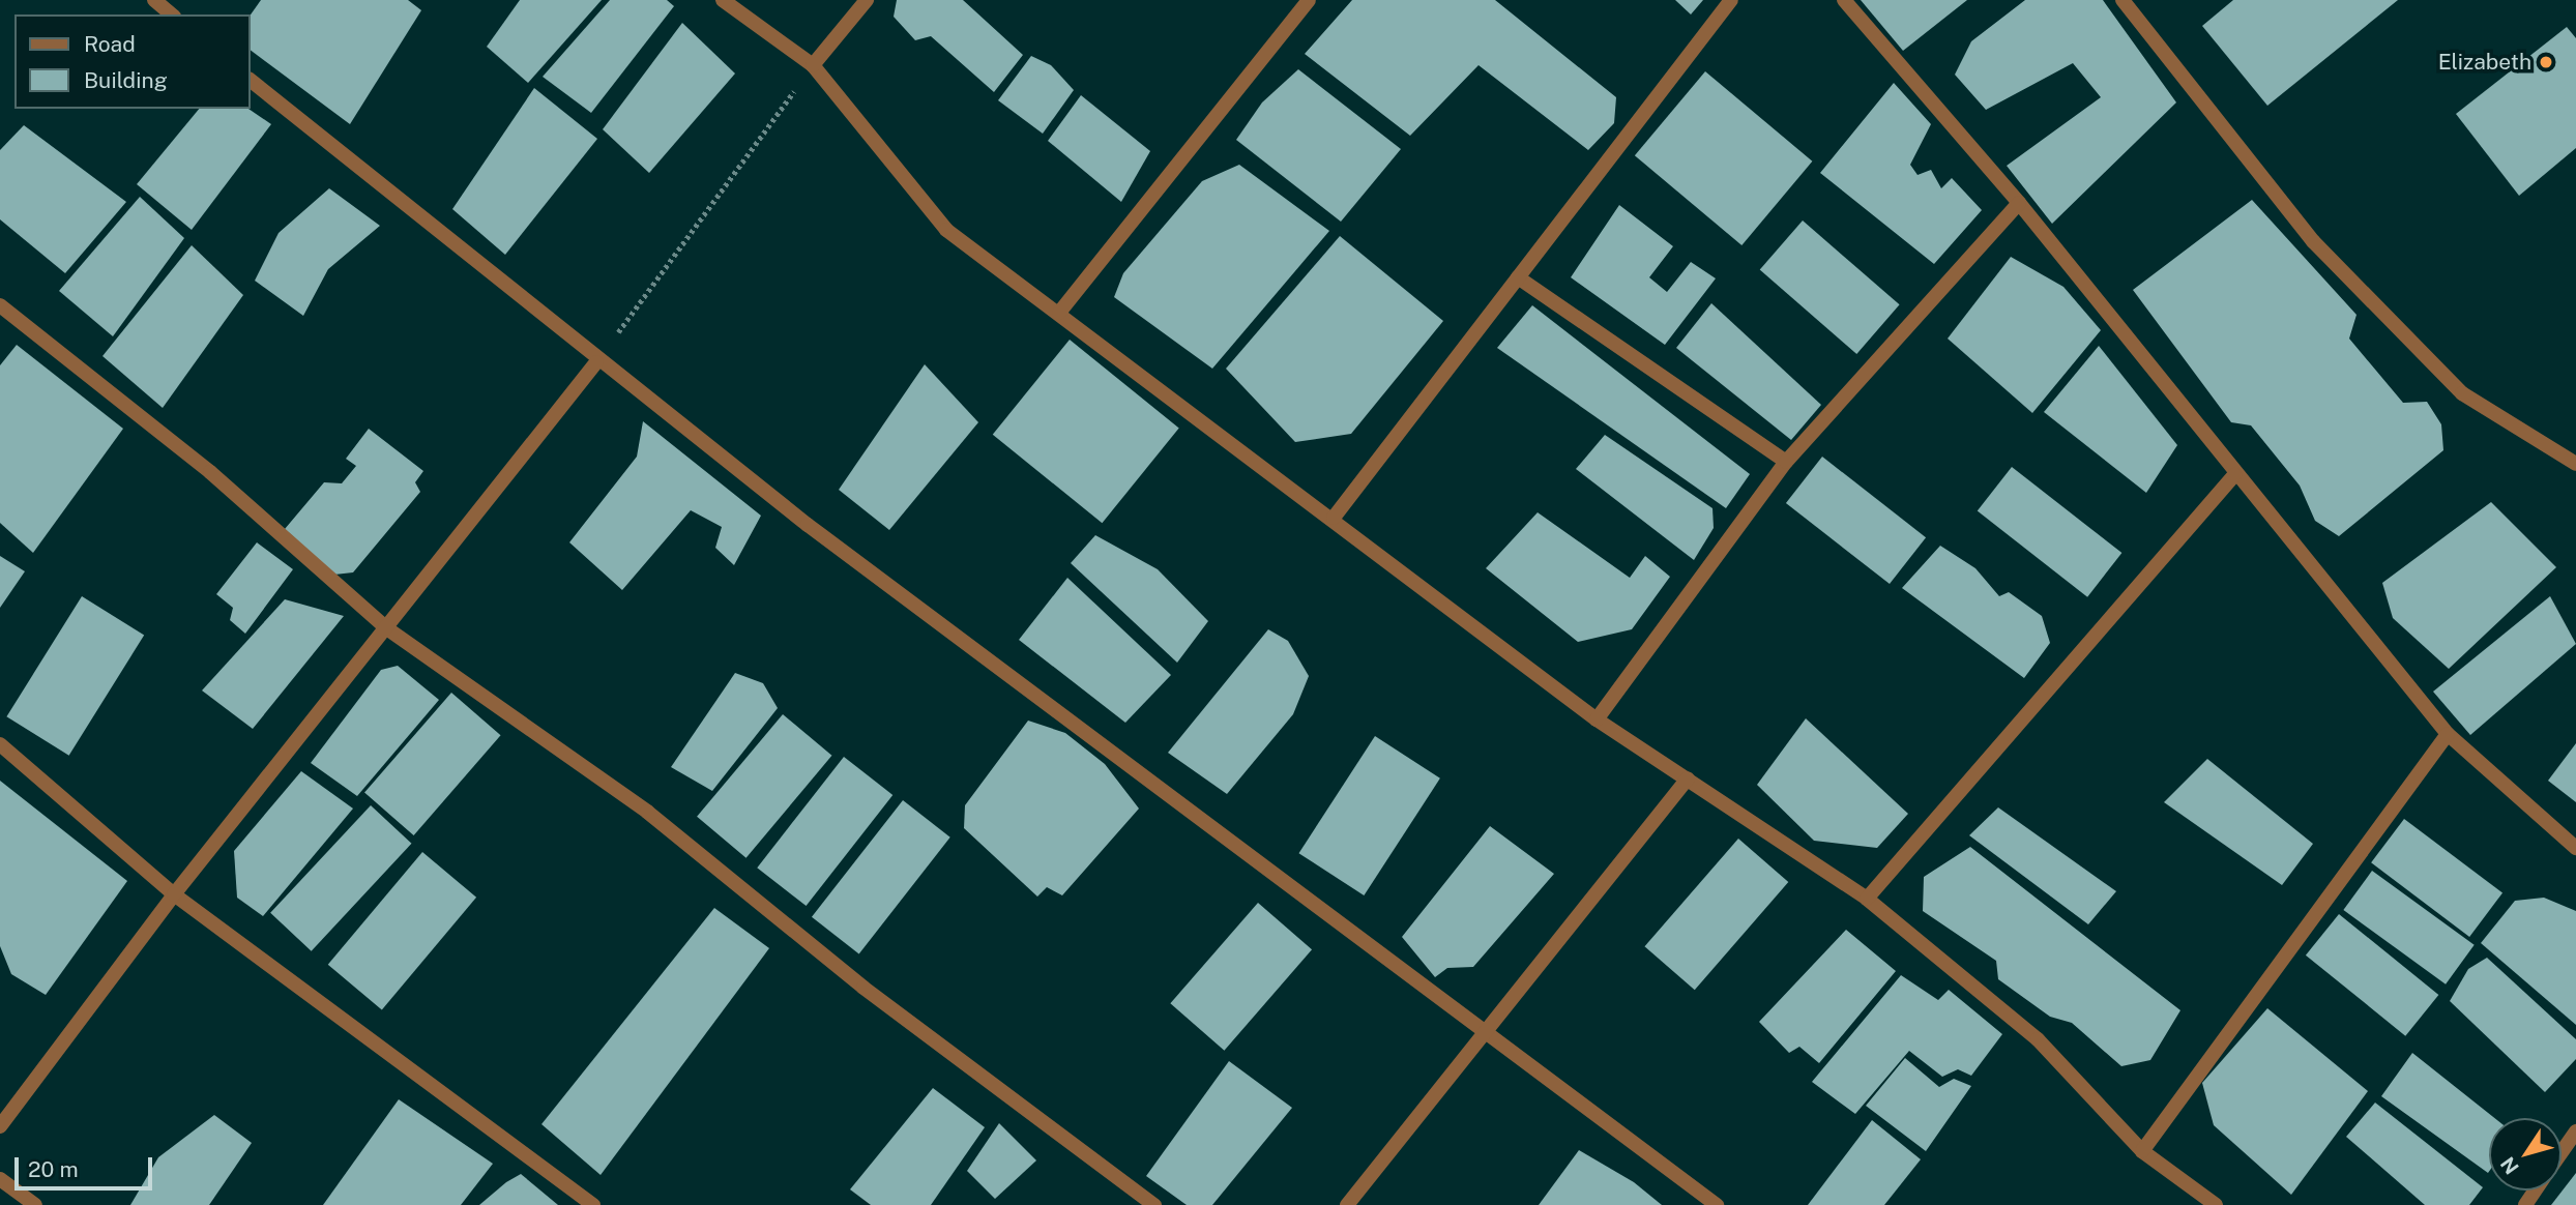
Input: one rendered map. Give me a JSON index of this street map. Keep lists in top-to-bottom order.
{
  "places": ["Elizabeth"],
  "legend": ["Road", "Building"],
  "scale_bar": "20 m",
  "north": "bottom left"
}
